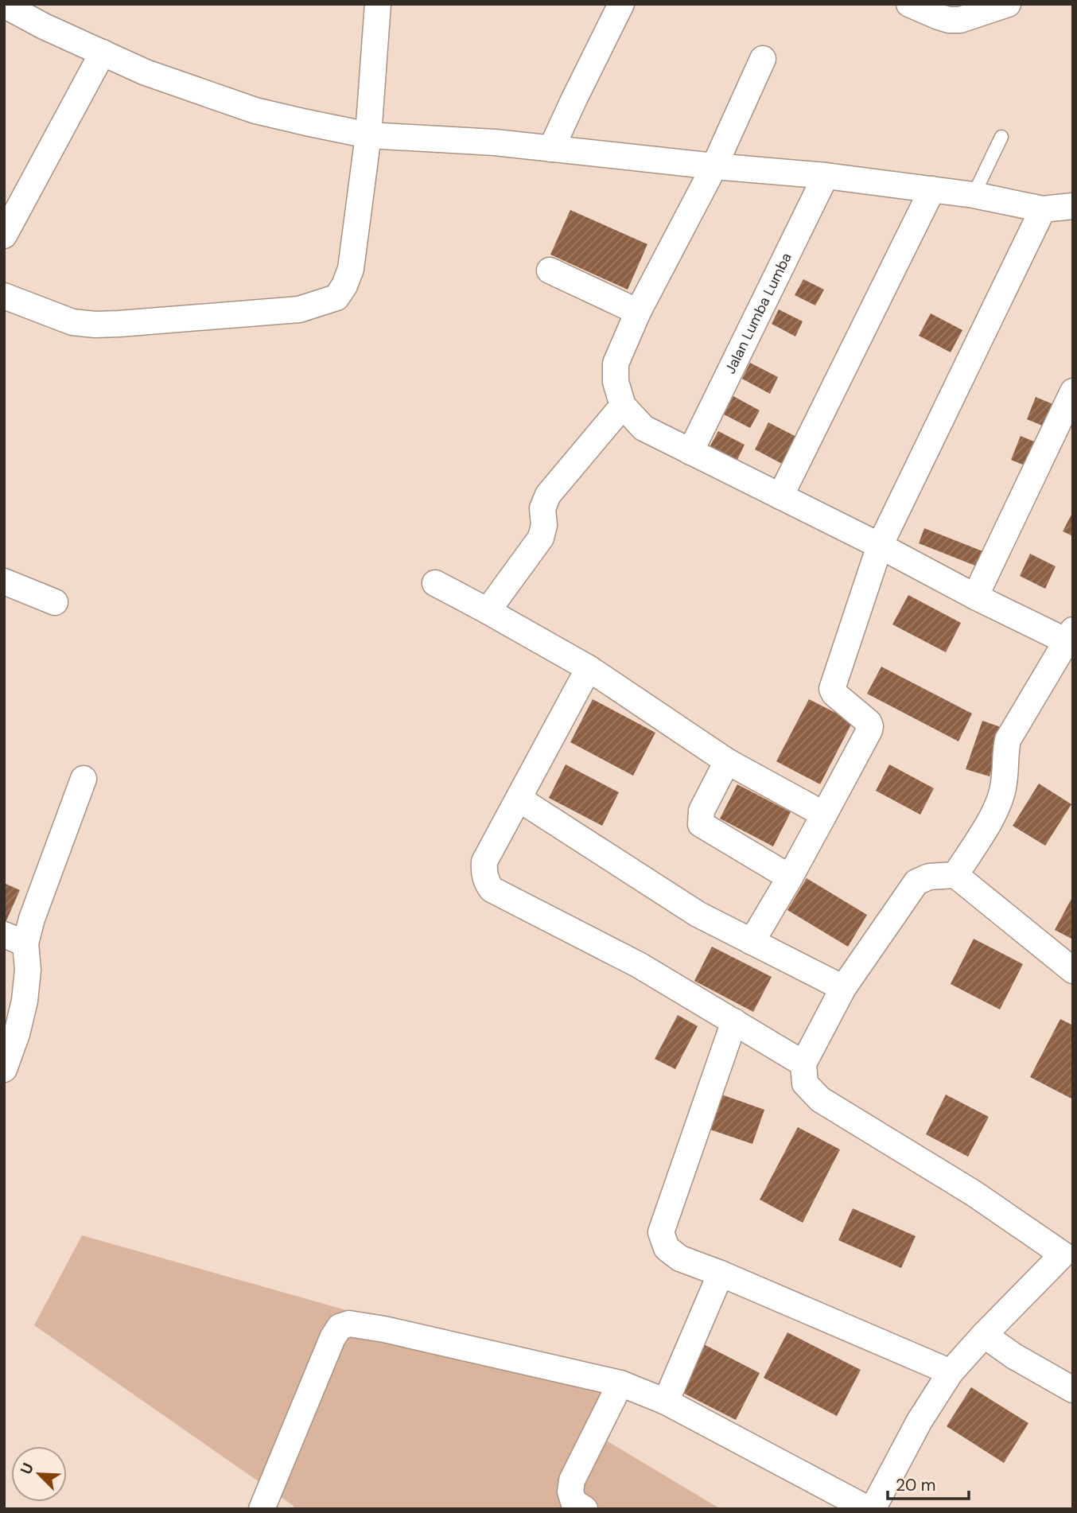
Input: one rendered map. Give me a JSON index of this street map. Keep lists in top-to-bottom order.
{
  "streets": {
    "street": ["Jalan Lumba Lumba"]
  },
  "scale_bar": "20 m",
  "north": "top left"
}
